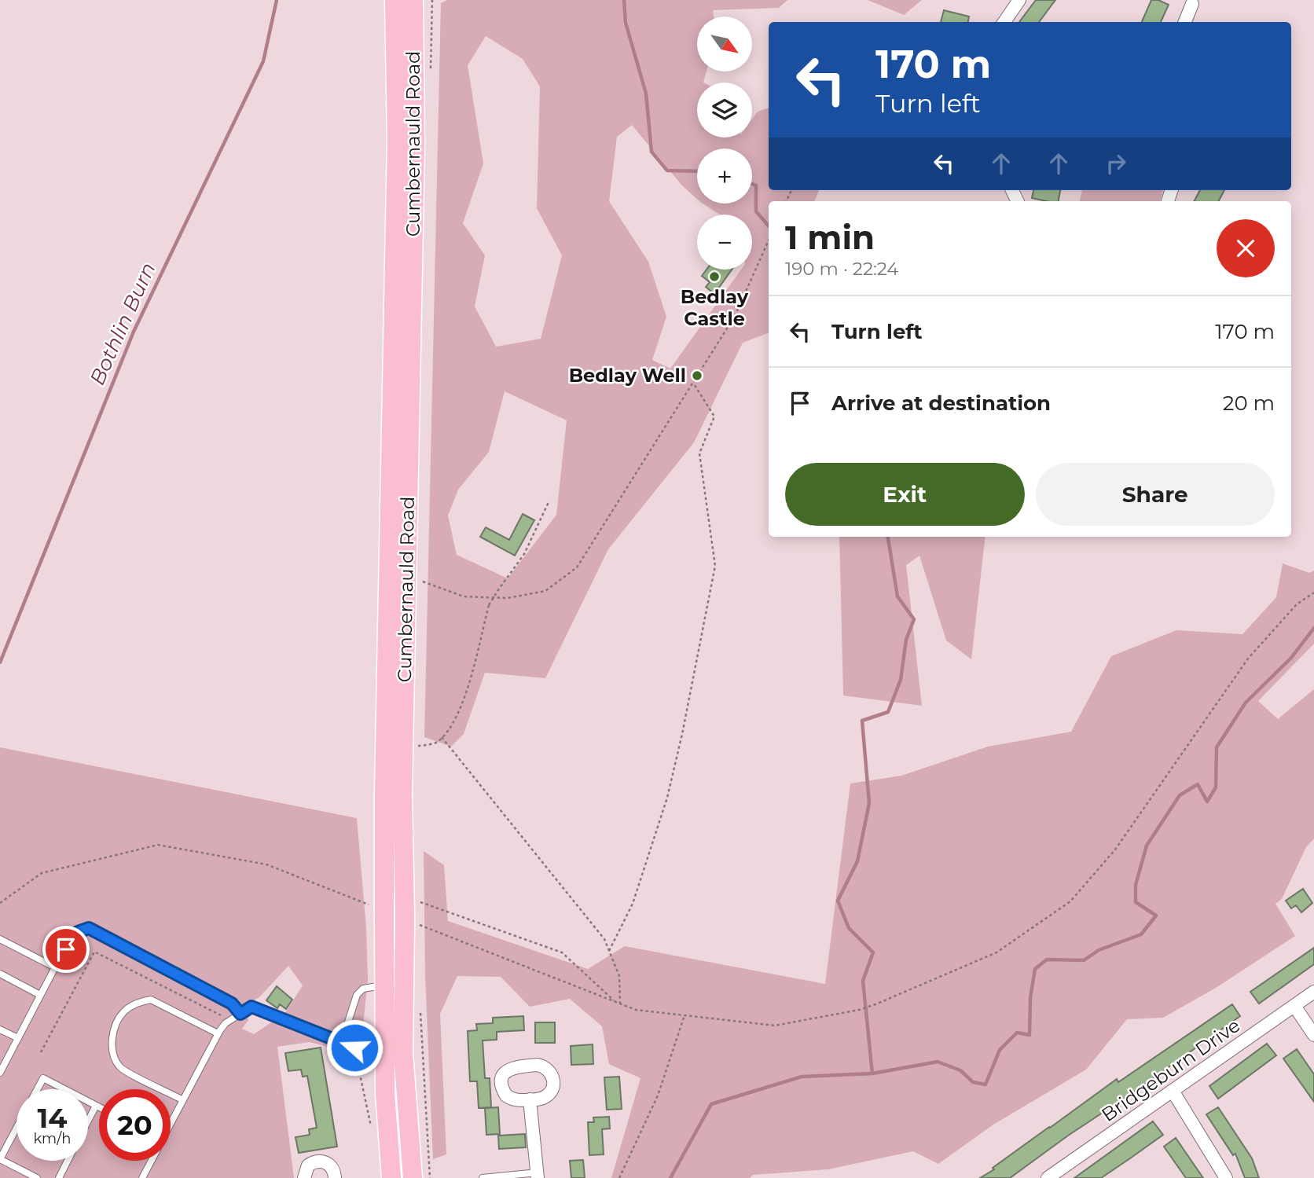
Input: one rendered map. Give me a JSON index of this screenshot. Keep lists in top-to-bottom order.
{
  "streets": {
    "main road": ["Cumbernauld Road"],
    "street": ["Bridgeburn Drive"]
  },
  "water": ["Bothlin Burn"],
  "places": ["Bedlay Castle", "Bedlay Well"],
  "north": "bottom right",
  "page": {
    "map_buttons": ["+", "−"],
    "turn": ["170 m", "Turn left"],
    "heading": ["1 min", "190 m · 22:24"],
    "list": [
      {
        "name": "Turn left",
        "value": "170 m"
      },
      {
        "name": "Arrive at destination",
        "value": "20 m"
      }
    ],
    "buttons": ["Exit", "Share"],
    "speed": "14 km/h",
    "limit": "20"
  }
}
